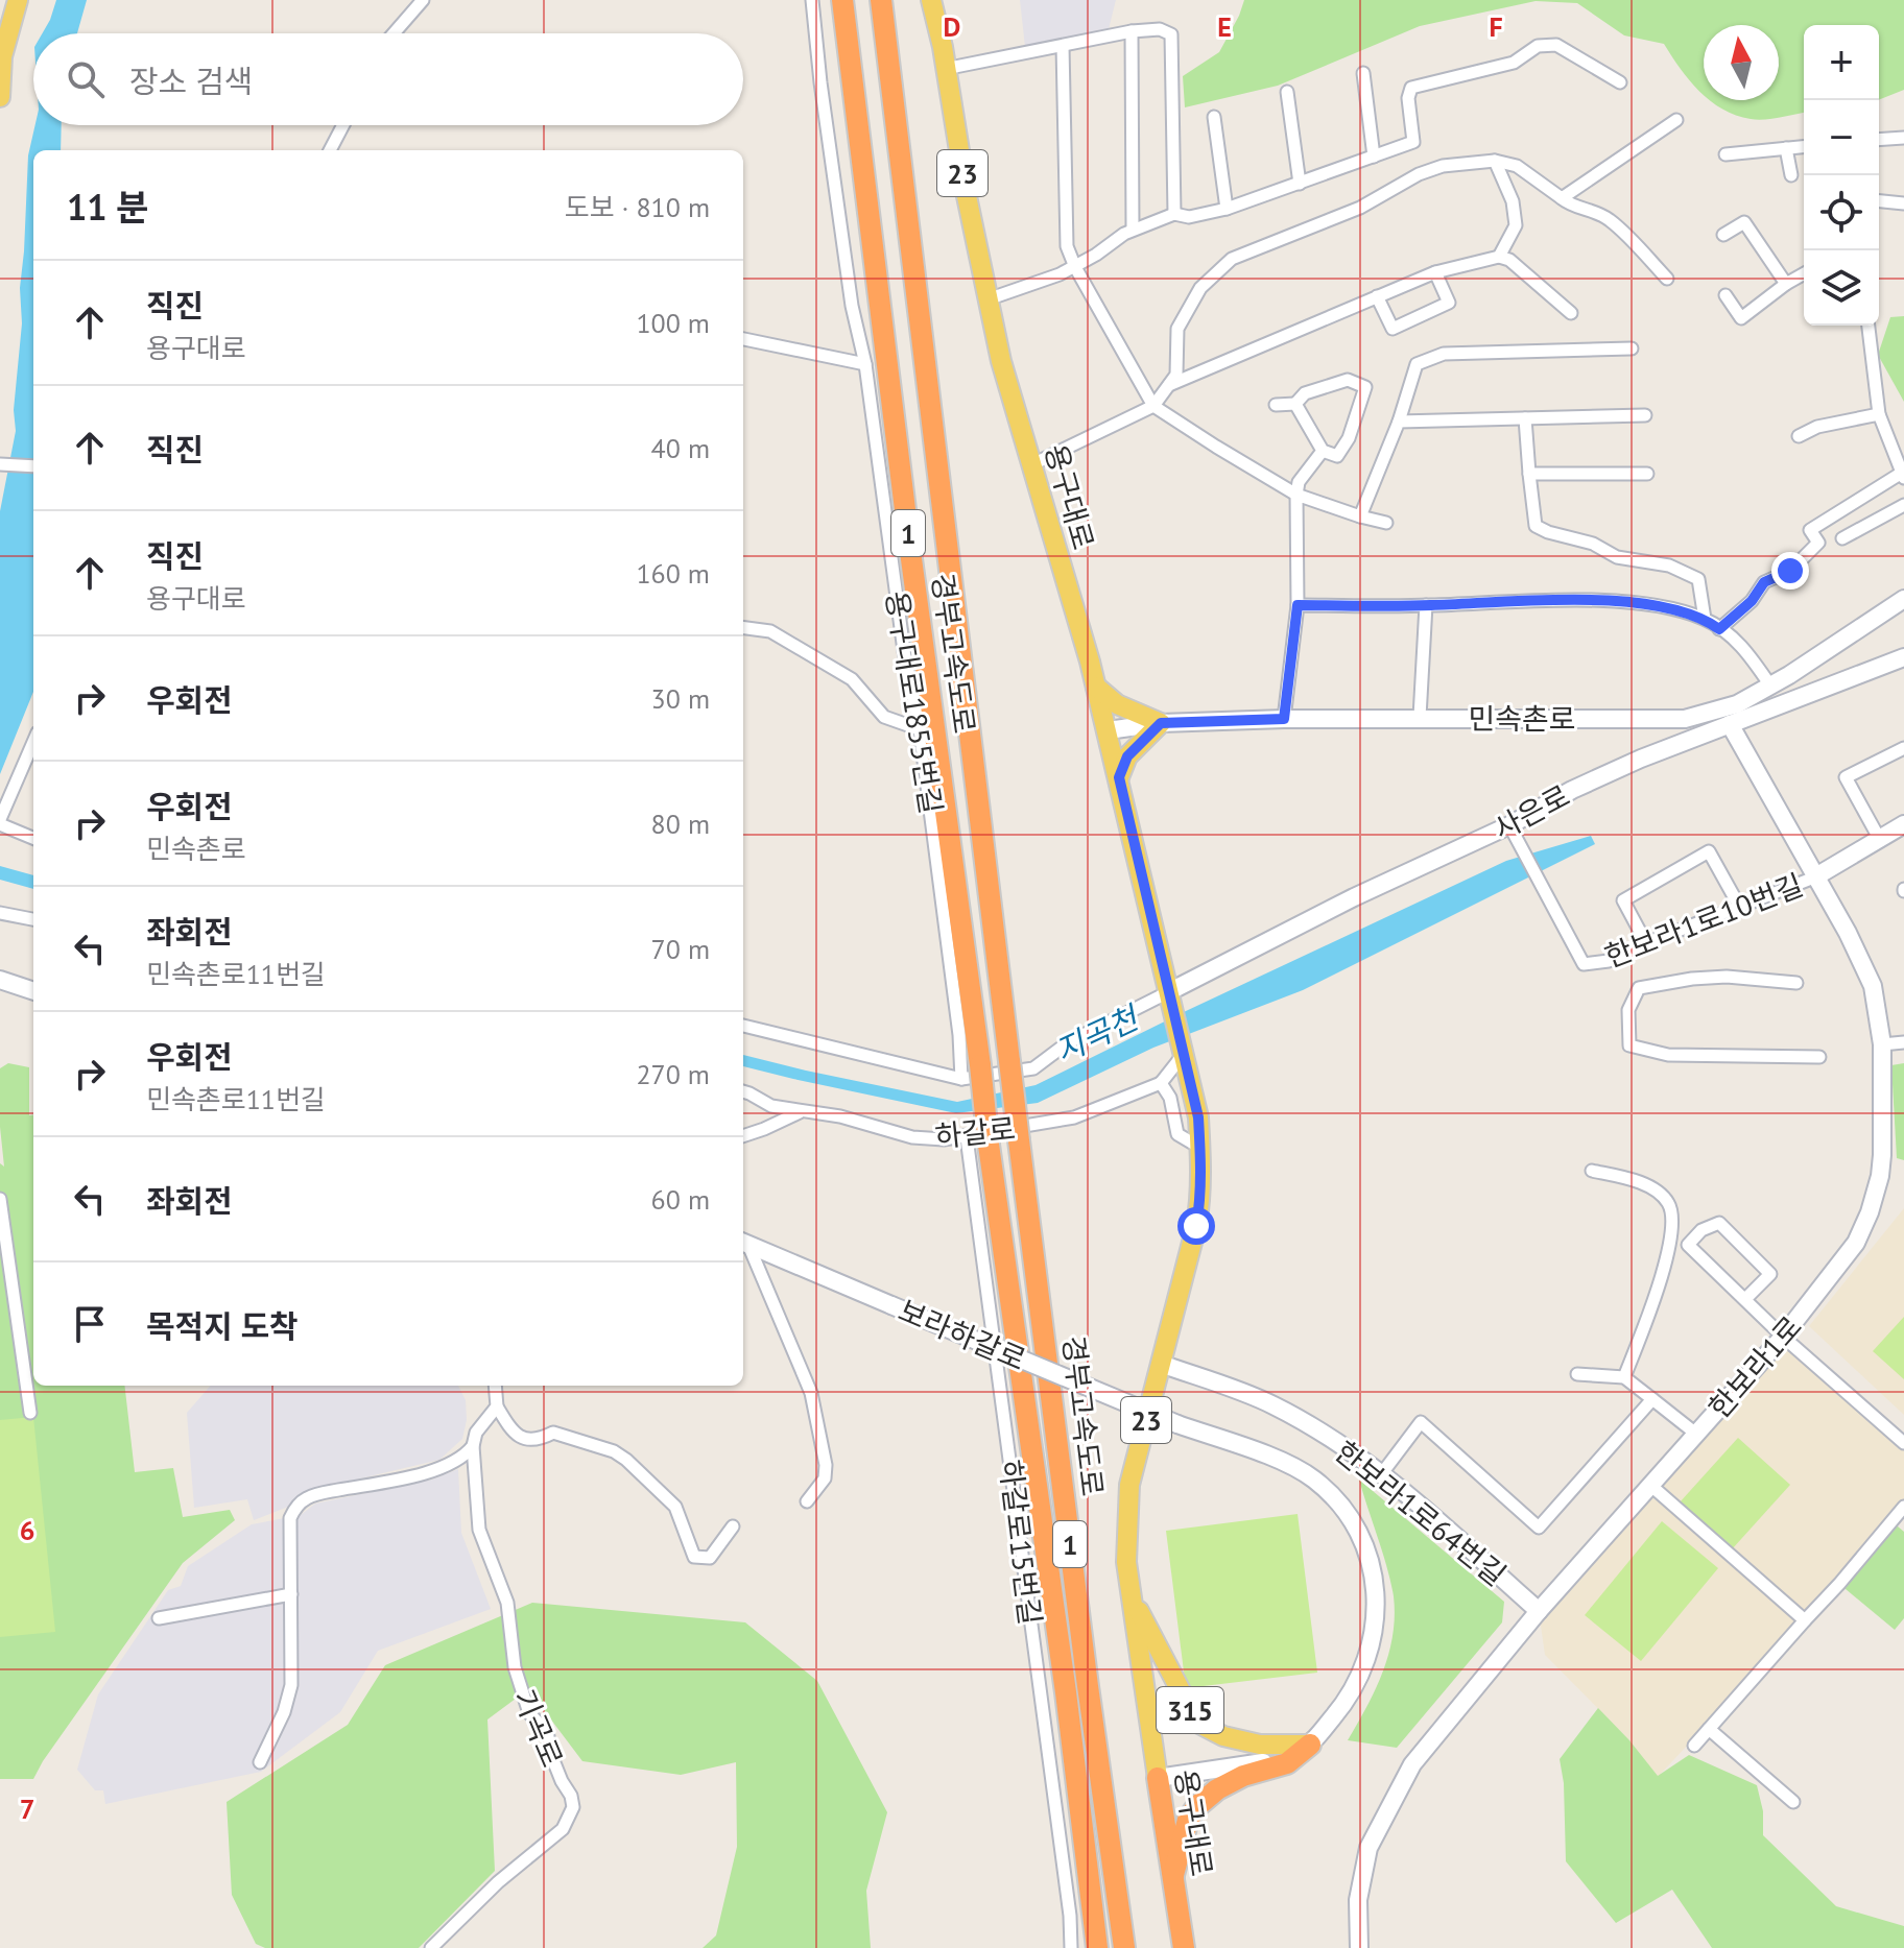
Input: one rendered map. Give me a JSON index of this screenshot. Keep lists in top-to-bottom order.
{
  "streets": {
    "highway": [
      "23",
      "용구대로",
      "1",
      "경부고속도로",
      "315"
    ],
    "street": [
      "용구대로1855번길",
      "민속촌로",
      "사은로",
      "한보라1로10번길",
      "하갈로",
      "보라하갈로",
      "한보라1로",
      "한보라1로64번길",
      "하갈로15번길",
      "기곡로"
    ]
  },
  "crossings": [
    ["23", "용구대로"],
    ["23", "사은로"],
    ["용구대로", "민속촌로"],
    ["용구대로", "사은로"],
    ["용구대로", "보라하갈로"],
    ["용구대로", "한보라1로64번길"],
    ["용구대로", "315"],
    ["사은로", "한보라1로10번길"],
    ["사은로", "한보라1로"],
    ["한보라1로10번길", "한보라1로"],
    ["하갈로", "하갈로15번길"],
    ["보라하갈로", "315"],
    ["한보라1로", "한보라1로64번길"]
  ],
  "water": ["지곡천"],
  "north": "top",
  "page": {
    "map_buttons": ["+", "−"],
    "search": "장소 검색",
    "heading": ["11 분", "도보 · 810 m"],
    "list": [
      ["직진", "용구대로", "100 m"],
      ["직진", "40 m"],
      ["직진", "용구대로", "160 m"],
      ["우회전", "30 m"],
      ["우회전", "민속촌로", "80 m"],
      ["좌회전", "민속촌로11번길", "70 m"],
      ["우회전", "민속촌로11번길", "270 m"],
      ["좌회전", "60 m"],
      "목적지 도착"
    ]
  },
  "grid": {
    "columns": ["D", "E", "F"],
    "rows": ["6", "7"]
  }
}
